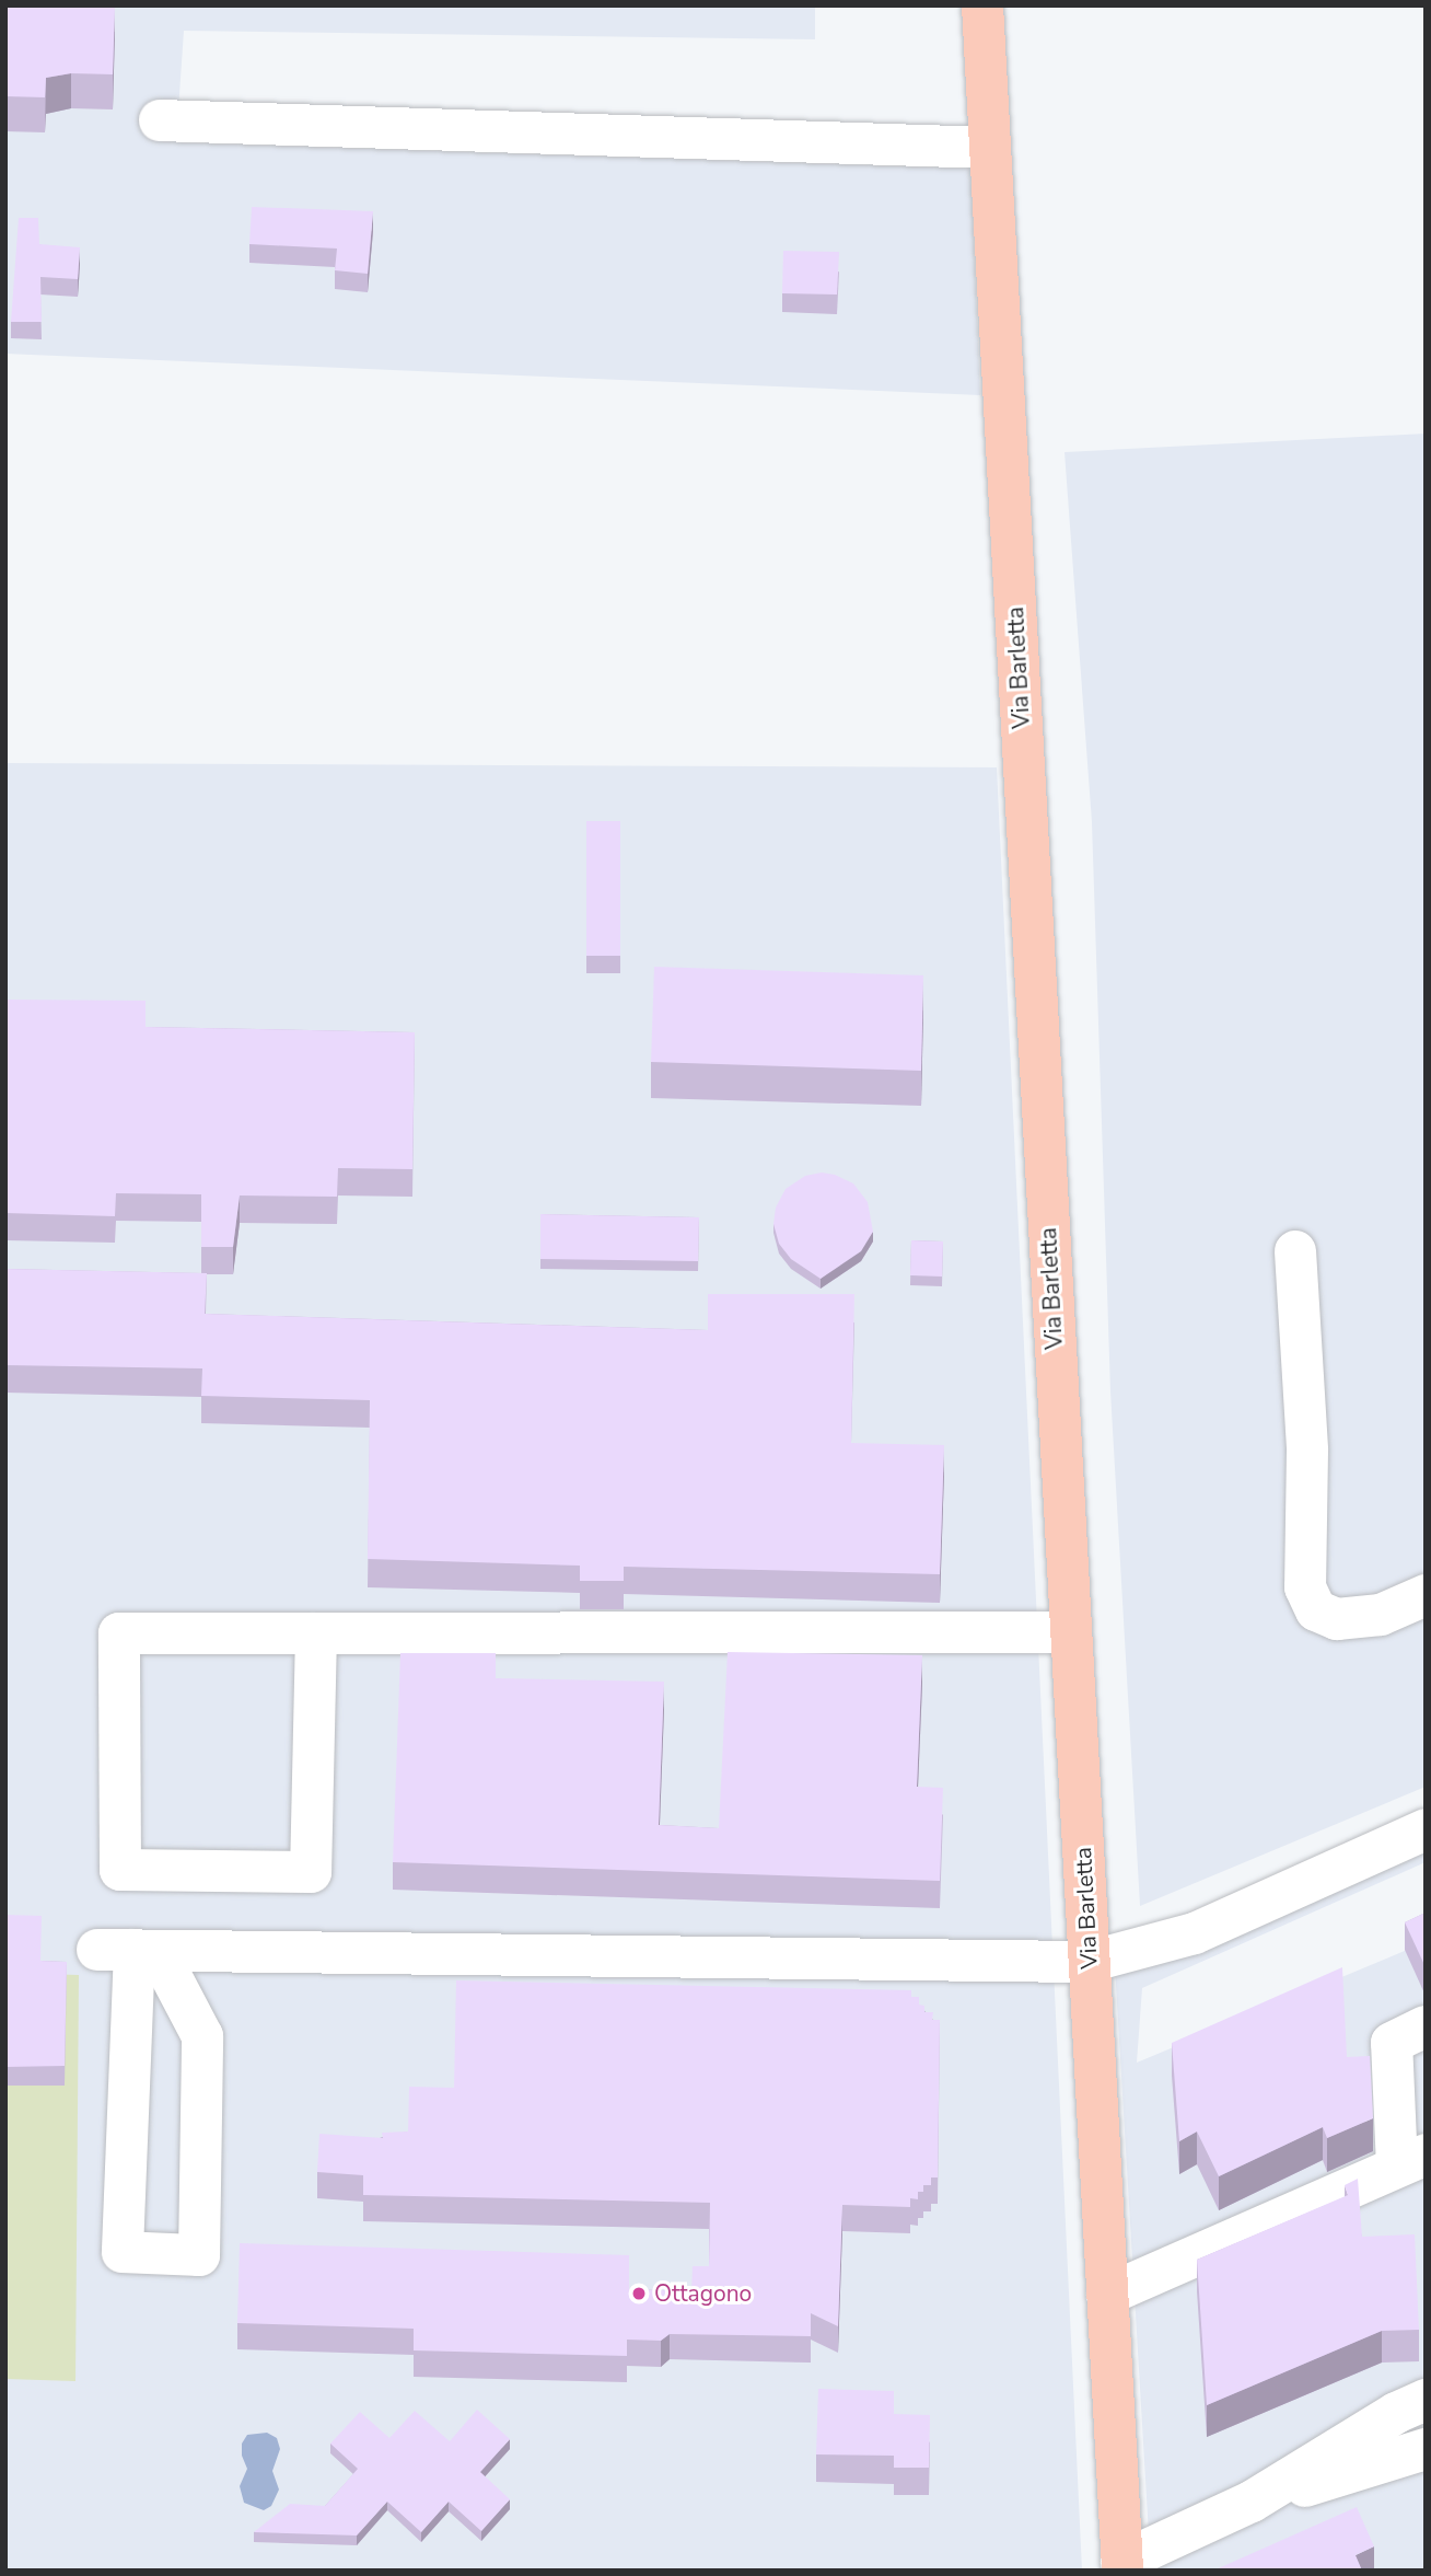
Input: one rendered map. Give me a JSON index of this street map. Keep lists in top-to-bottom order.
{
  "streets": {
    "main road": ["Via Barletta"]
  },
  "places": ["Ottagono"]
}
